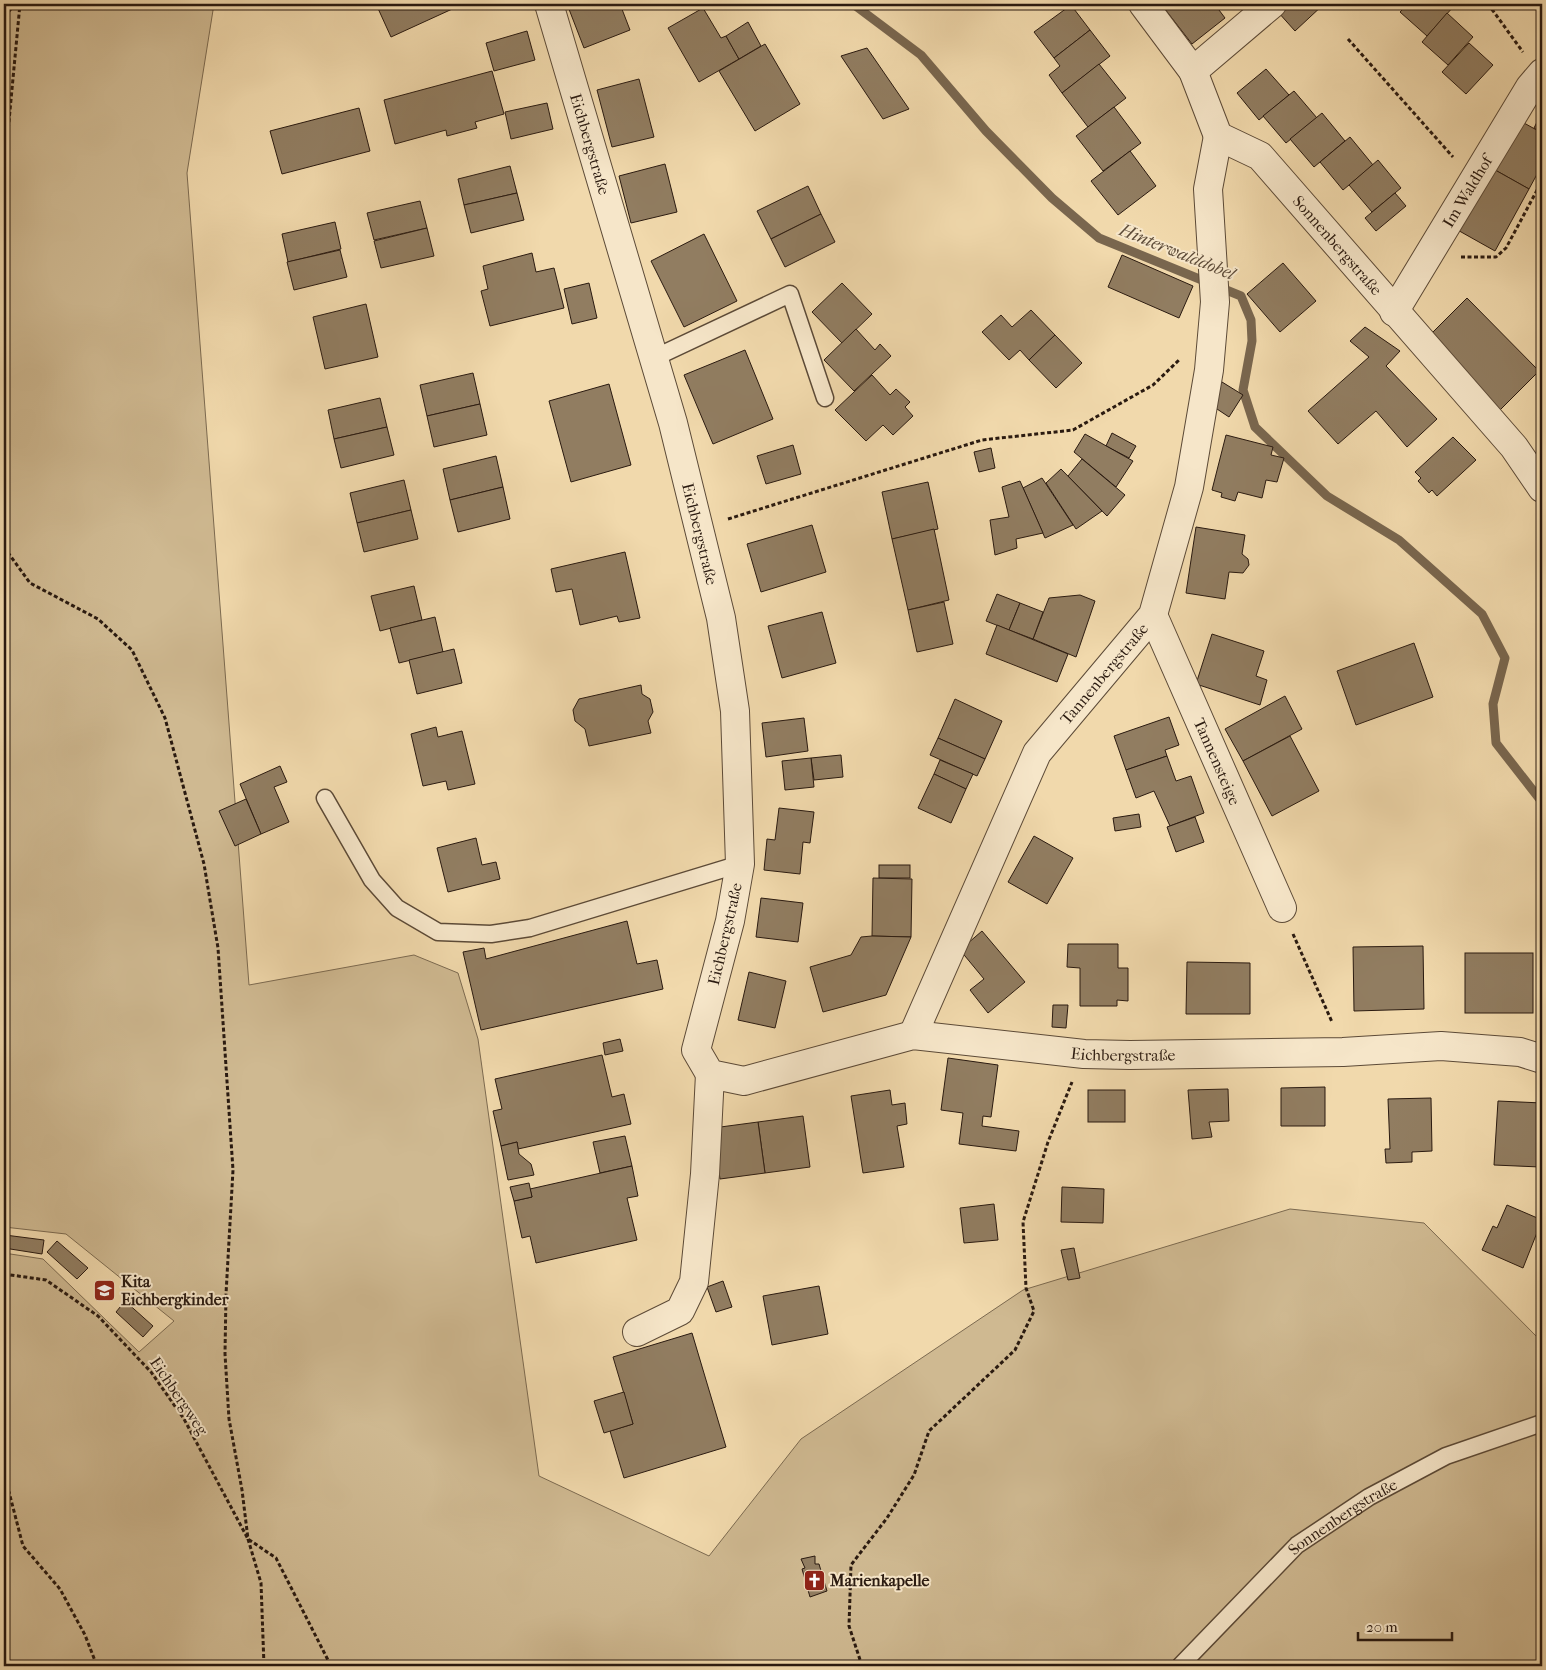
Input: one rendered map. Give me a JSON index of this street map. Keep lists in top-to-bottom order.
{
  "streets": {
    "street": [
      "Eichbergstraße",
      "Im Waldhof",
      "Sonnenbergstraße",
      "Tannenbergstraße",
      "Tannensteige"
    ],
    "path": ["Eichbergweg"]
  },
  "crossings": [
    ["Eichbergstraße", "Tannenbergstraße"],
    ["Im Waldhof", "Sonnenbergstraße"],
    ["Sonnenbergstraße", "Tannenbergstraße"],
    ["Tannenbergstraße", "Tannensteige"]
  ],
  "water": ["Hinterwalddobel"],
  "places": {
    "school or university": ["Kita Eichbergkinder"],
    "church": ["Marienkapelle"]
  },
  "scale_bar": "20 m"
}
